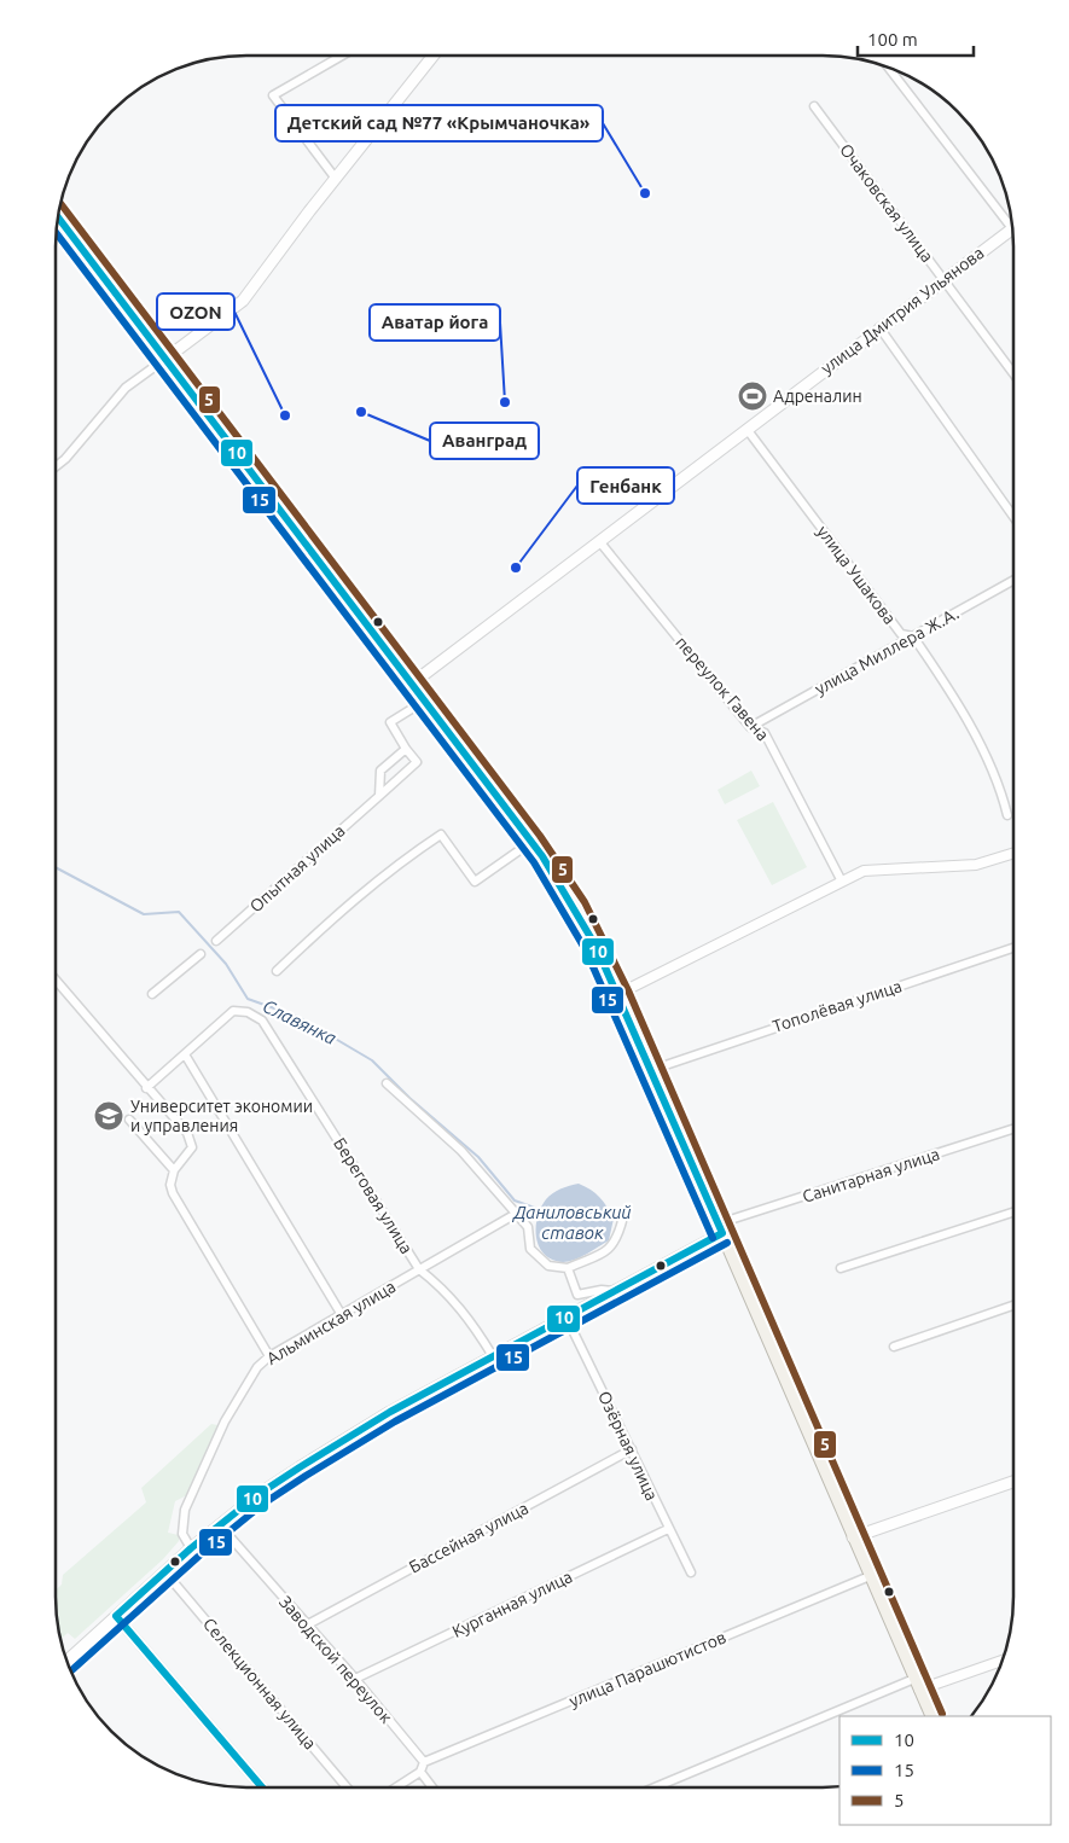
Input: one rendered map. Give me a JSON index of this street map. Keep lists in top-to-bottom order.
{
  "streets": {
    "main road": ["улица Дмитрия Ульянова"],
    "street": [
      "Очаковская улица",
      "улица Ушакова",
      "улица Миллера Ж.А.",
      "переулок Гавена",
      "Опытная улица",
      "Тополёвая улица",
      "Санитарная улица",
      "Береговая улица",
      "Альминская улица",
      "Озёрная улица",
      "Бассейная улица",
      "Курганная улица",
      "Заводской переулок",
      "улица Парашютистов",
      "Селекционная улица"
    ]
  },
  "crossings": [
    ["Очаковская улица", "улица Дмитрия Ульянова"],
    ["улица Дмитрия Ульянова", "улица Ушакова"],
    ["улица Дмитрия Ульянова", "переулок Гавена"],
    ["улица Ушакова", "улица Миллера Ж.А."],
    ["улица Миллера Ж.А.", "переулок Гавена"],
    ["Береговая улица", "Альминская улица"],
    ["Озёрная улица", "Бассейная улица"],
    ["Озёрная улица", "Курганная улица"],
    ["Бассейная улица", "Заводской переулок"],
    ["Курганная улица", "Заводской переулок"],
    ["Заводской переулок", "улица Парашютистов"]
  ],
  "water": ["Славянка", "Даниловський ставок"],
  "places": {
    "other": [
      "Детский сад №77 «Крымчаночка»",
      "Аватар йога",
      "Аванград",
      "OZON",
      "Генбанк"
    ],
    "sports": ["Адреналин"],
    "school or university": ["Университет экономии и управления"]
  },
  "lines": ["transit line 5", "transit line 10", "transit line 15"],
  "legend": ["10", "15", "5"],
  "scale_bar": "100 m"
}
